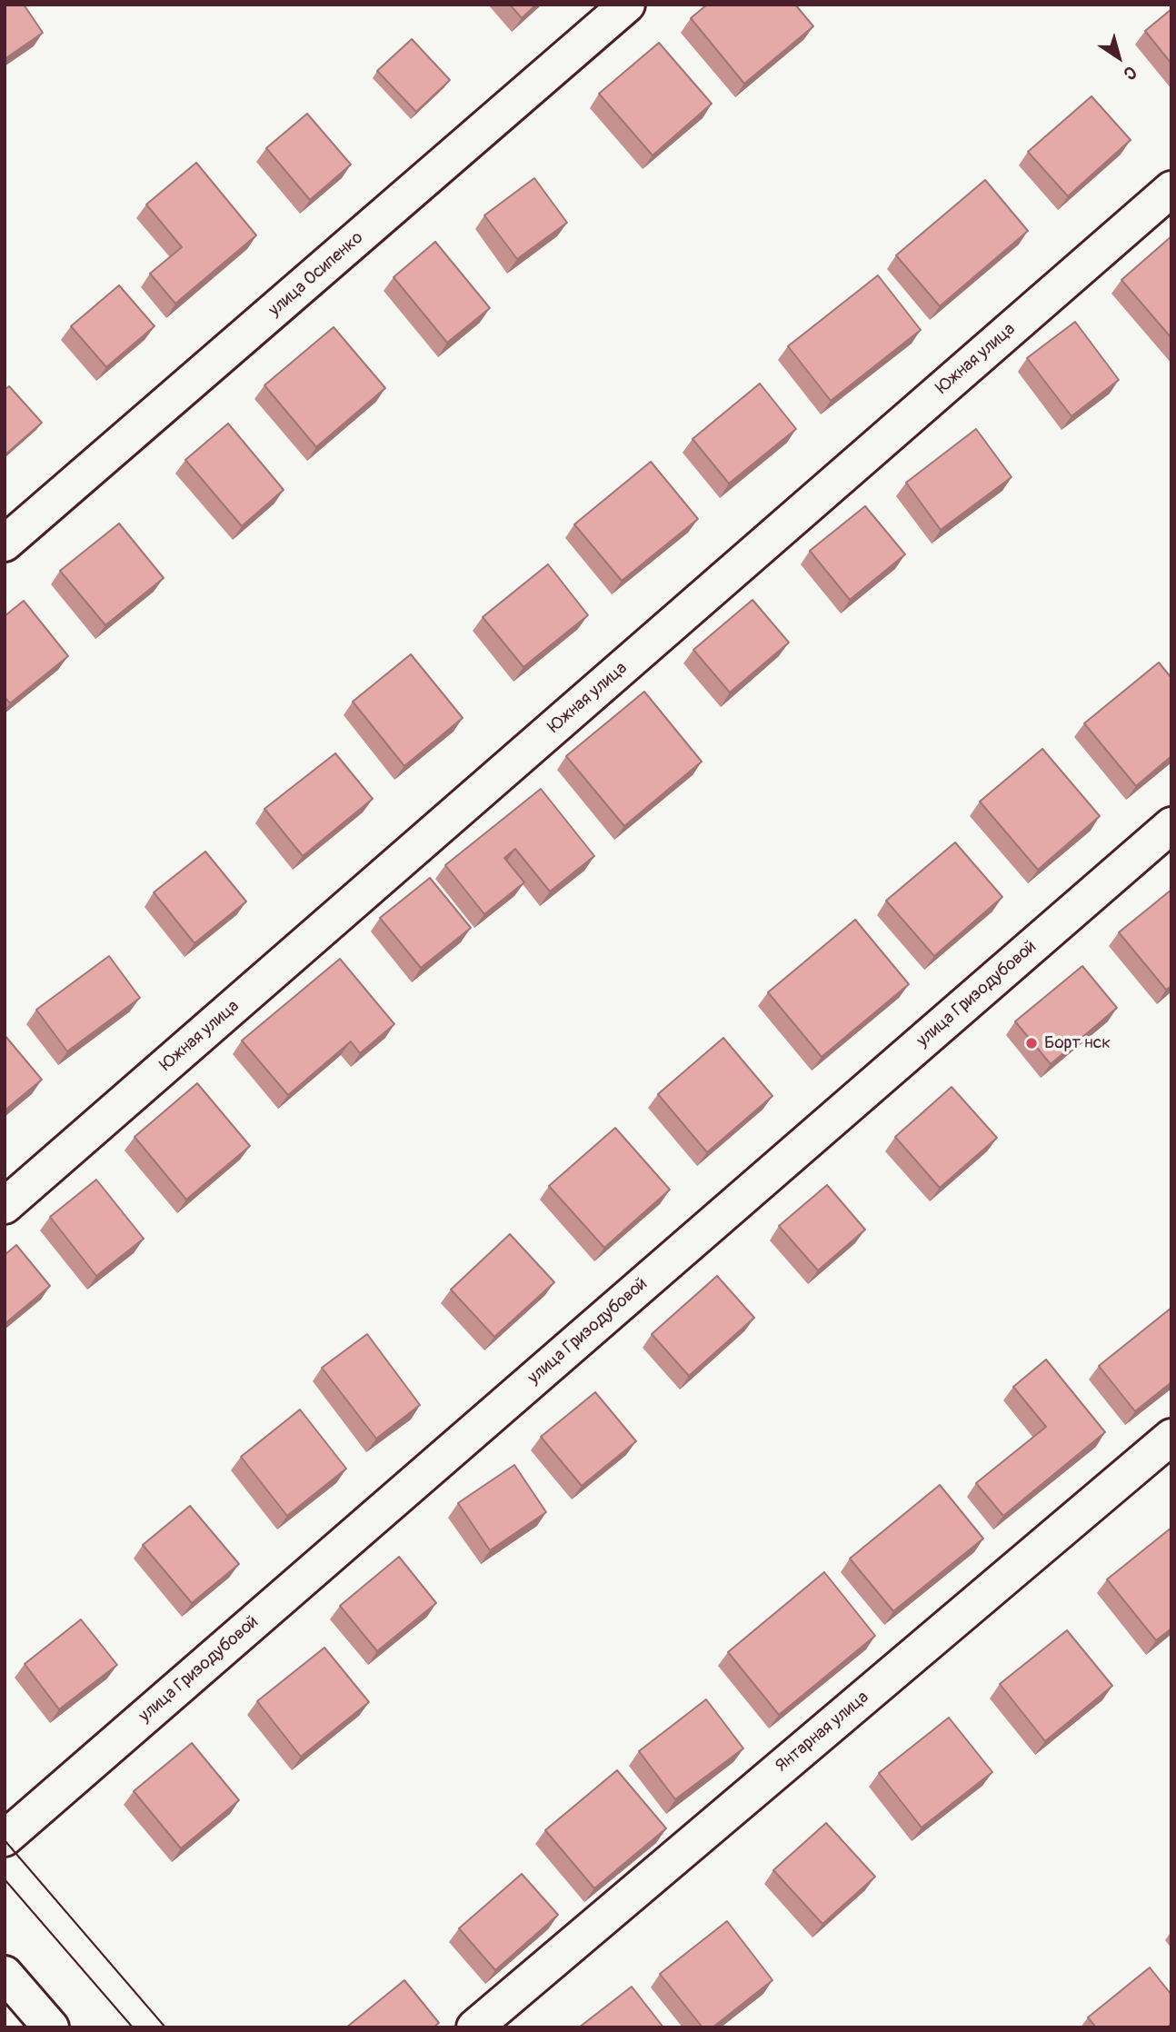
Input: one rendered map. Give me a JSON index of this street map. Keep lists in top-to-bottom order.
{
  "streets": {
    "street": [
      "улица Осипенко",
      "Южная улица",
      "улица Гризодубовой",
      "Янтарная улица"
    ]
  },
  "places": ["Борт нск"],
  "north": "bottom right"
}
